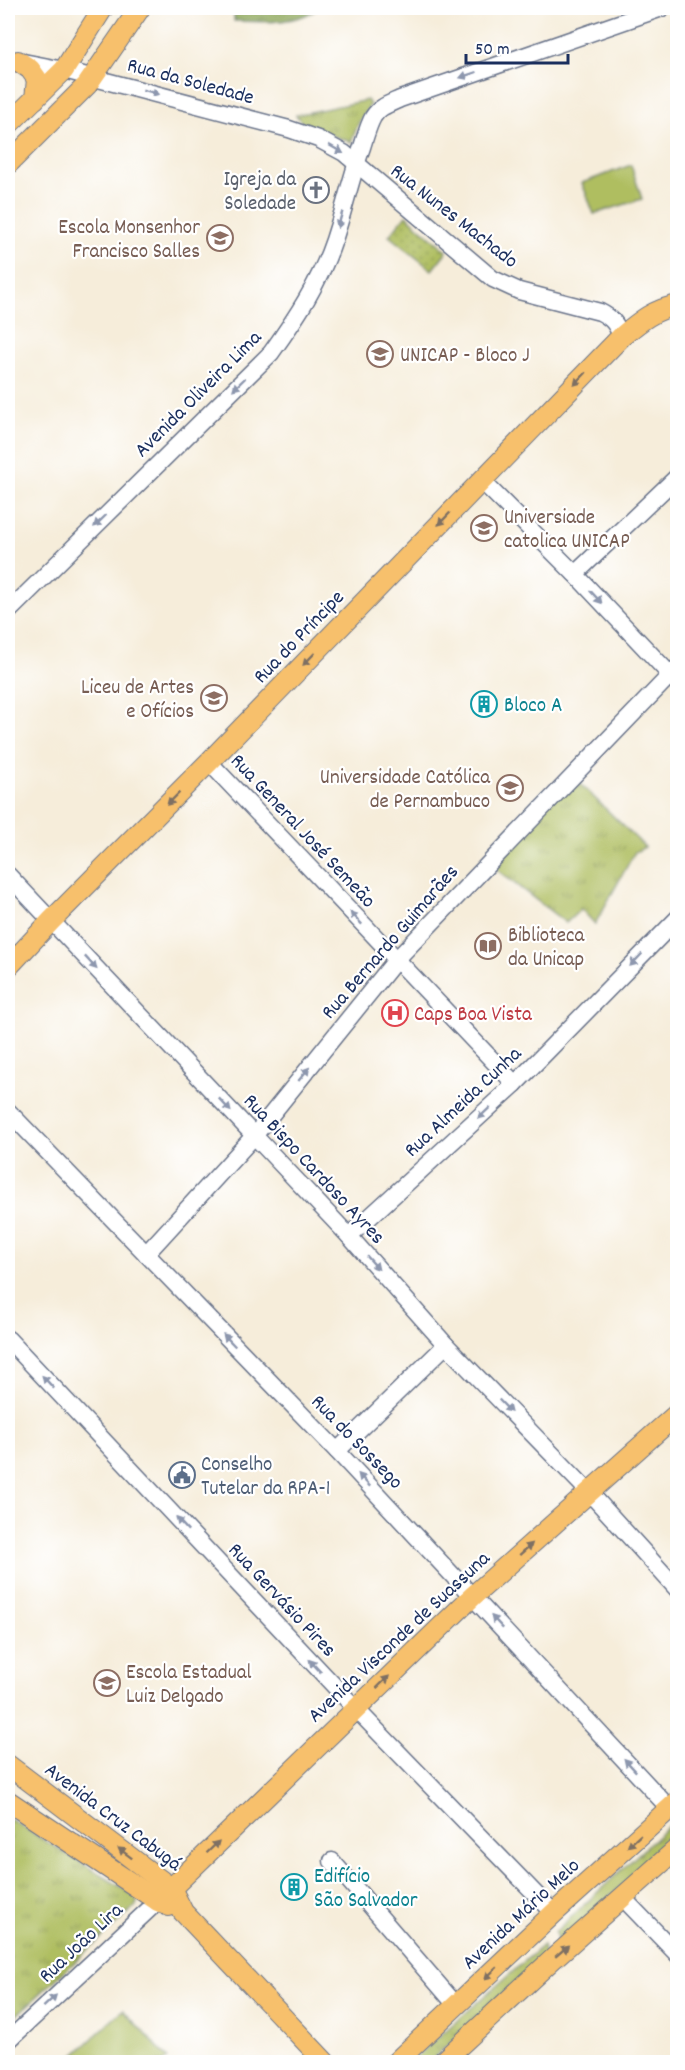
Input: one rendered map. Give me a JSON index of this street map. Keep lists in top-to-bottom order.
{
  "streets": {
    "main road": [
      "Rua do Príncipe",
      "Avenida Visconde de Suassuna",
      "Avenida Cruz Cabugá",
      "Avenida Mário Melo"
    ],
    "street": [
      "Rua da Soledade",
      "Rua Nunes Machado",
      "Avenida Oliveira Lima",
      "Rua General José Semeão",
      "Rua Bernardo Guimarães",
      "Rua Almeida Cunha",
      "Rua Bispo Cardoso Ayres",
      "Rua do Sossego",
      "Rua Gervásio Pires",
      "Rua João Lira"
    ]
  },
  "crossings": [
    ["Rua da Soledade", "Rua Nunes Machado"],
    ["Rua da Soledade", "Avenida Oliveira Lima"],
    ["Rua Nunes Machado", "Avenida Oliveira Lima"],
    ["Rua Nunes Machado", "Rua do Príncipe"],
    ["Rua do Príncipe", "Rua General José Semeão"],
    ["Rua do Príncipe", "Rua Bispo Cardoso Ayres"],
    ["Rua General José Semeão", "Rua Bernardo Guimarães"],
    ["Rua General José Semeão", "Rua Almeida Cunha"],
    ["Rua Bernardo Guimarães", "Rua Bispo Cardoso Ayres"],
    ["Rua Bernardo Guimarães", "Rua do Sossego"],
    ["Rua Almeida Cunha", "Rua Bispo Cardoso Ayres"],
    ["Rua Bispo Cardoso Ayres", "Avenida Visconde de Suassuna"],
    ["Rua do Sossego", "Avenida Visconde de Suassuna"],
    ["Rua do Sossego", "Avenida Mário Melo"],
    ["Rua Gervásio Pires", "Avenida Visconde de Suassuna"],
    ["Rua Gervásio Pires", "Avenida Mário Melo"],
    ["Avenida Visconde de Suassuna", "Avenida Cruz Cabugá"],
    ["Avenida Visconde de Suassuna", "Rua João Lira"],
    ["Avenida Cruz Cabugá", "Rua João Lira"]
  ],
  "one_way": [
    "Rua da Soledade",
    "Avenida Oliveira Lima",
    "Rua do Príncipe",
    "Rua General José Semeão",
    "Rua Almeida Cunha",
    "Rua Bispo Cardoso Ayres",
    "Rua do Sossego",
    "Rua Gervásio Pires",
    "Avenida Visconde de Suassuna",
    "Rua João Lira"
  ],
  "places": {
    "church": ["Igreja da Soledade"],
    "school or university": [
      "Escola Monsenhor Francisco Salles",
      "UNICAP - Bloco J",
      "Universiade catolica UNICAP",
      "Liceu de Artes e Ofícios",
      "Universidade Católica de Pernambuco",
      "Escola Estadual Luiz Delgado"
    ],
    "building": ["Bloco A", "Edifício São Salvador"],
    "library": ["Biblioteca da Unicap"],
    "hospital": ["Caps Boa Vista"],
    "public building": ["Conselho Tutelar da RPA-1"]
  },
  "scale_bar": "50 m"
}
